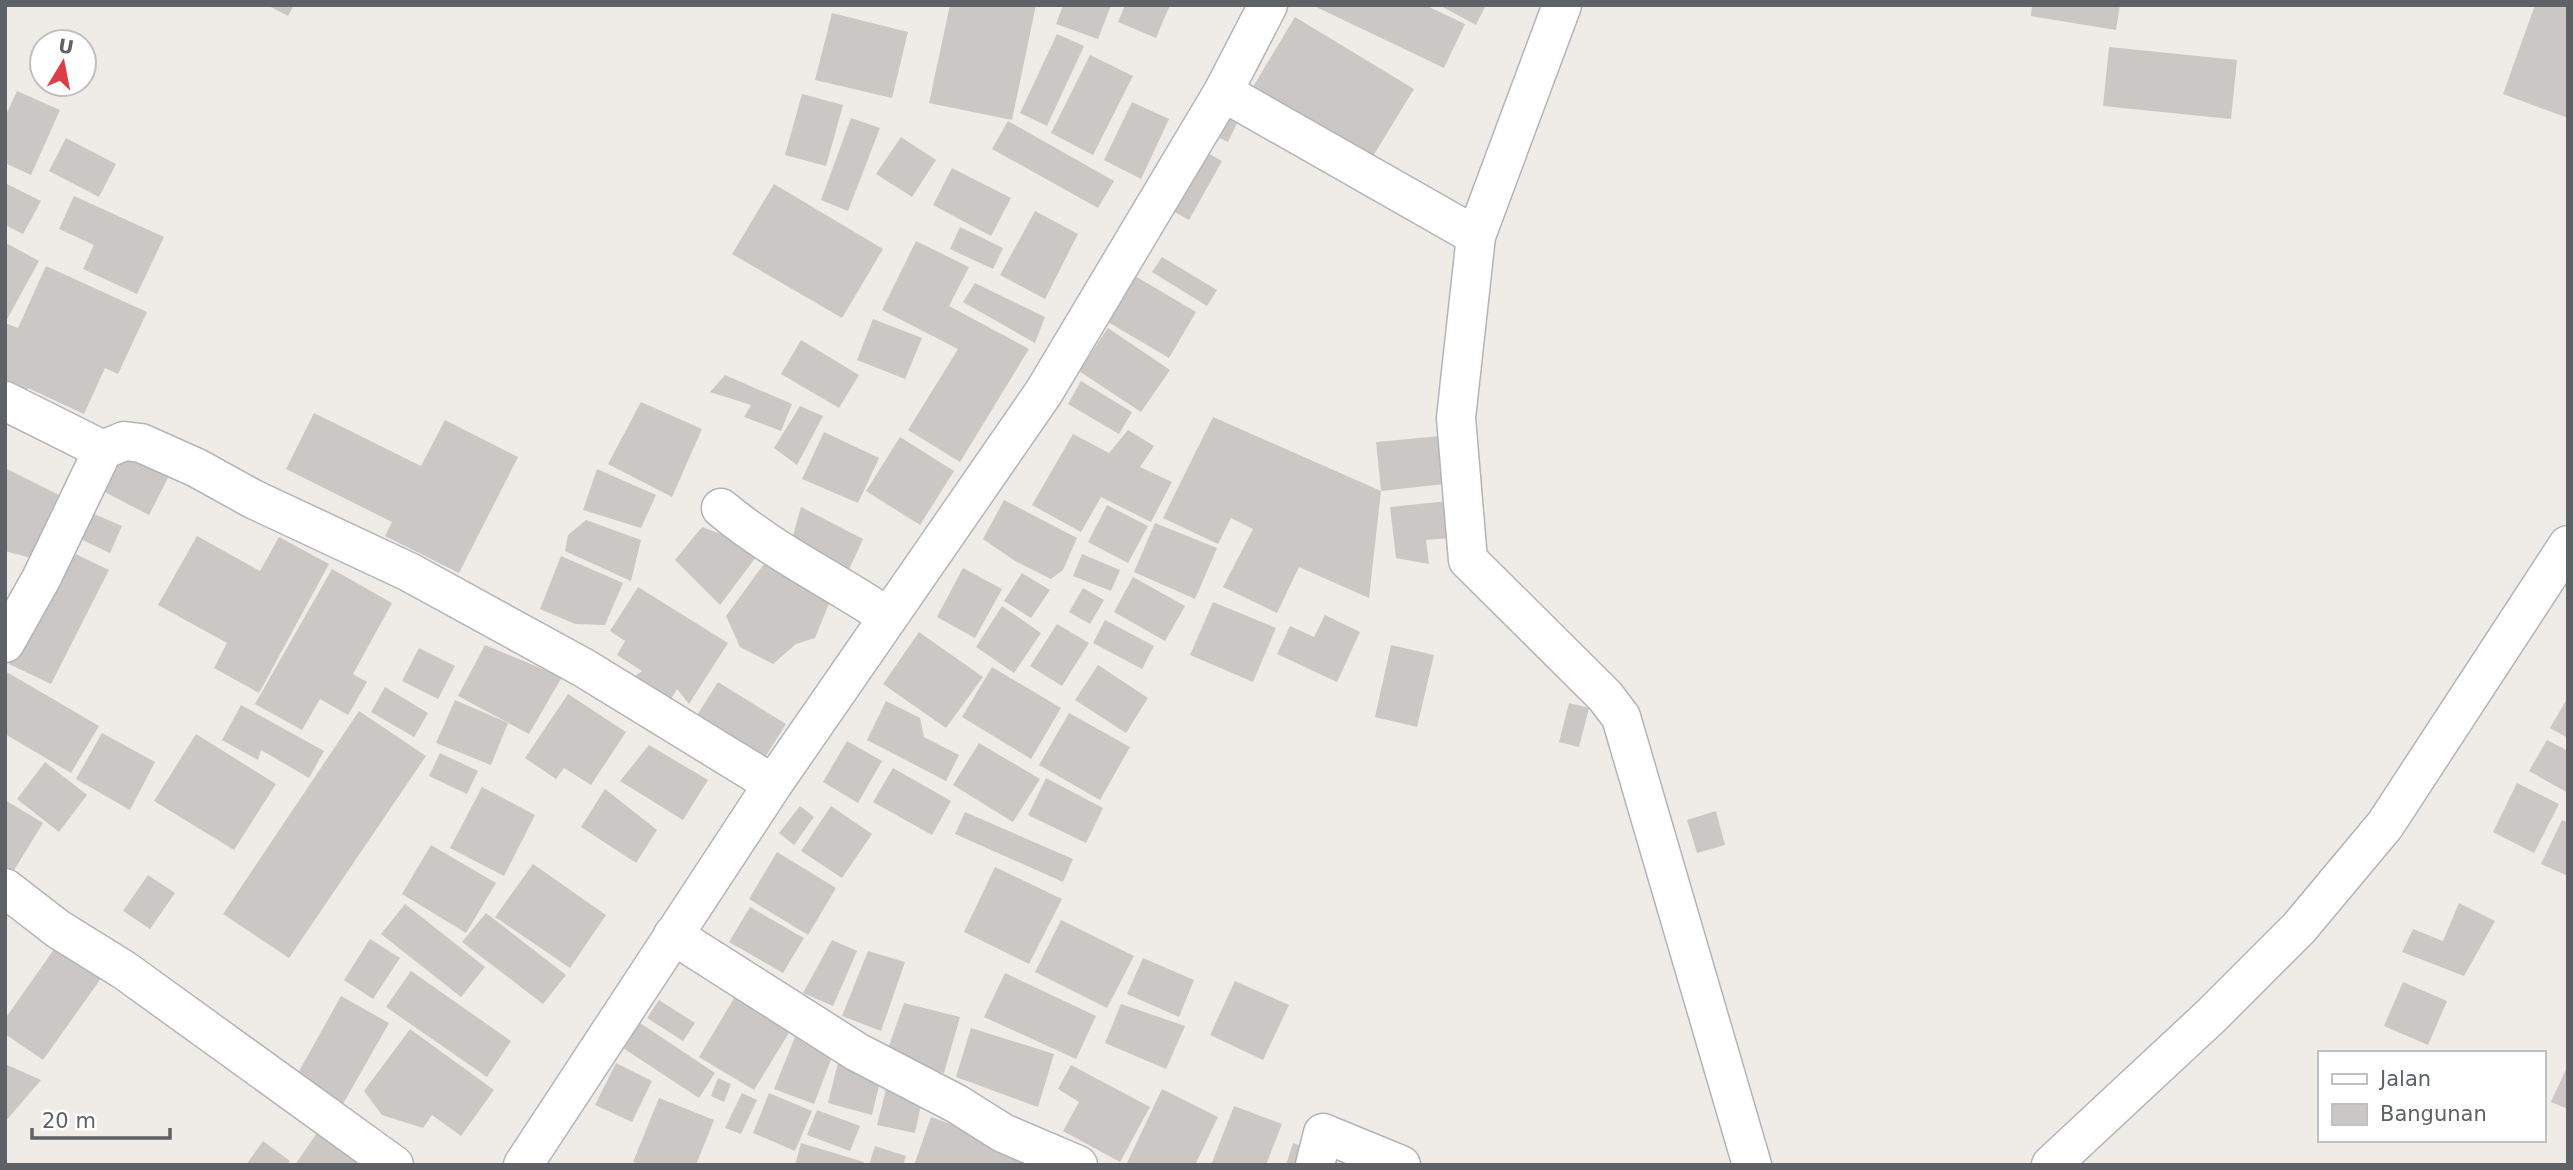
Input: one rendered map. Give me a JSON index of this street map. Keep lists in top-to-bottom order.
{
  "legend": ["Jalan", "Bangunan"],
  "scale_bar": "20 m",
  "north": "top"
}
